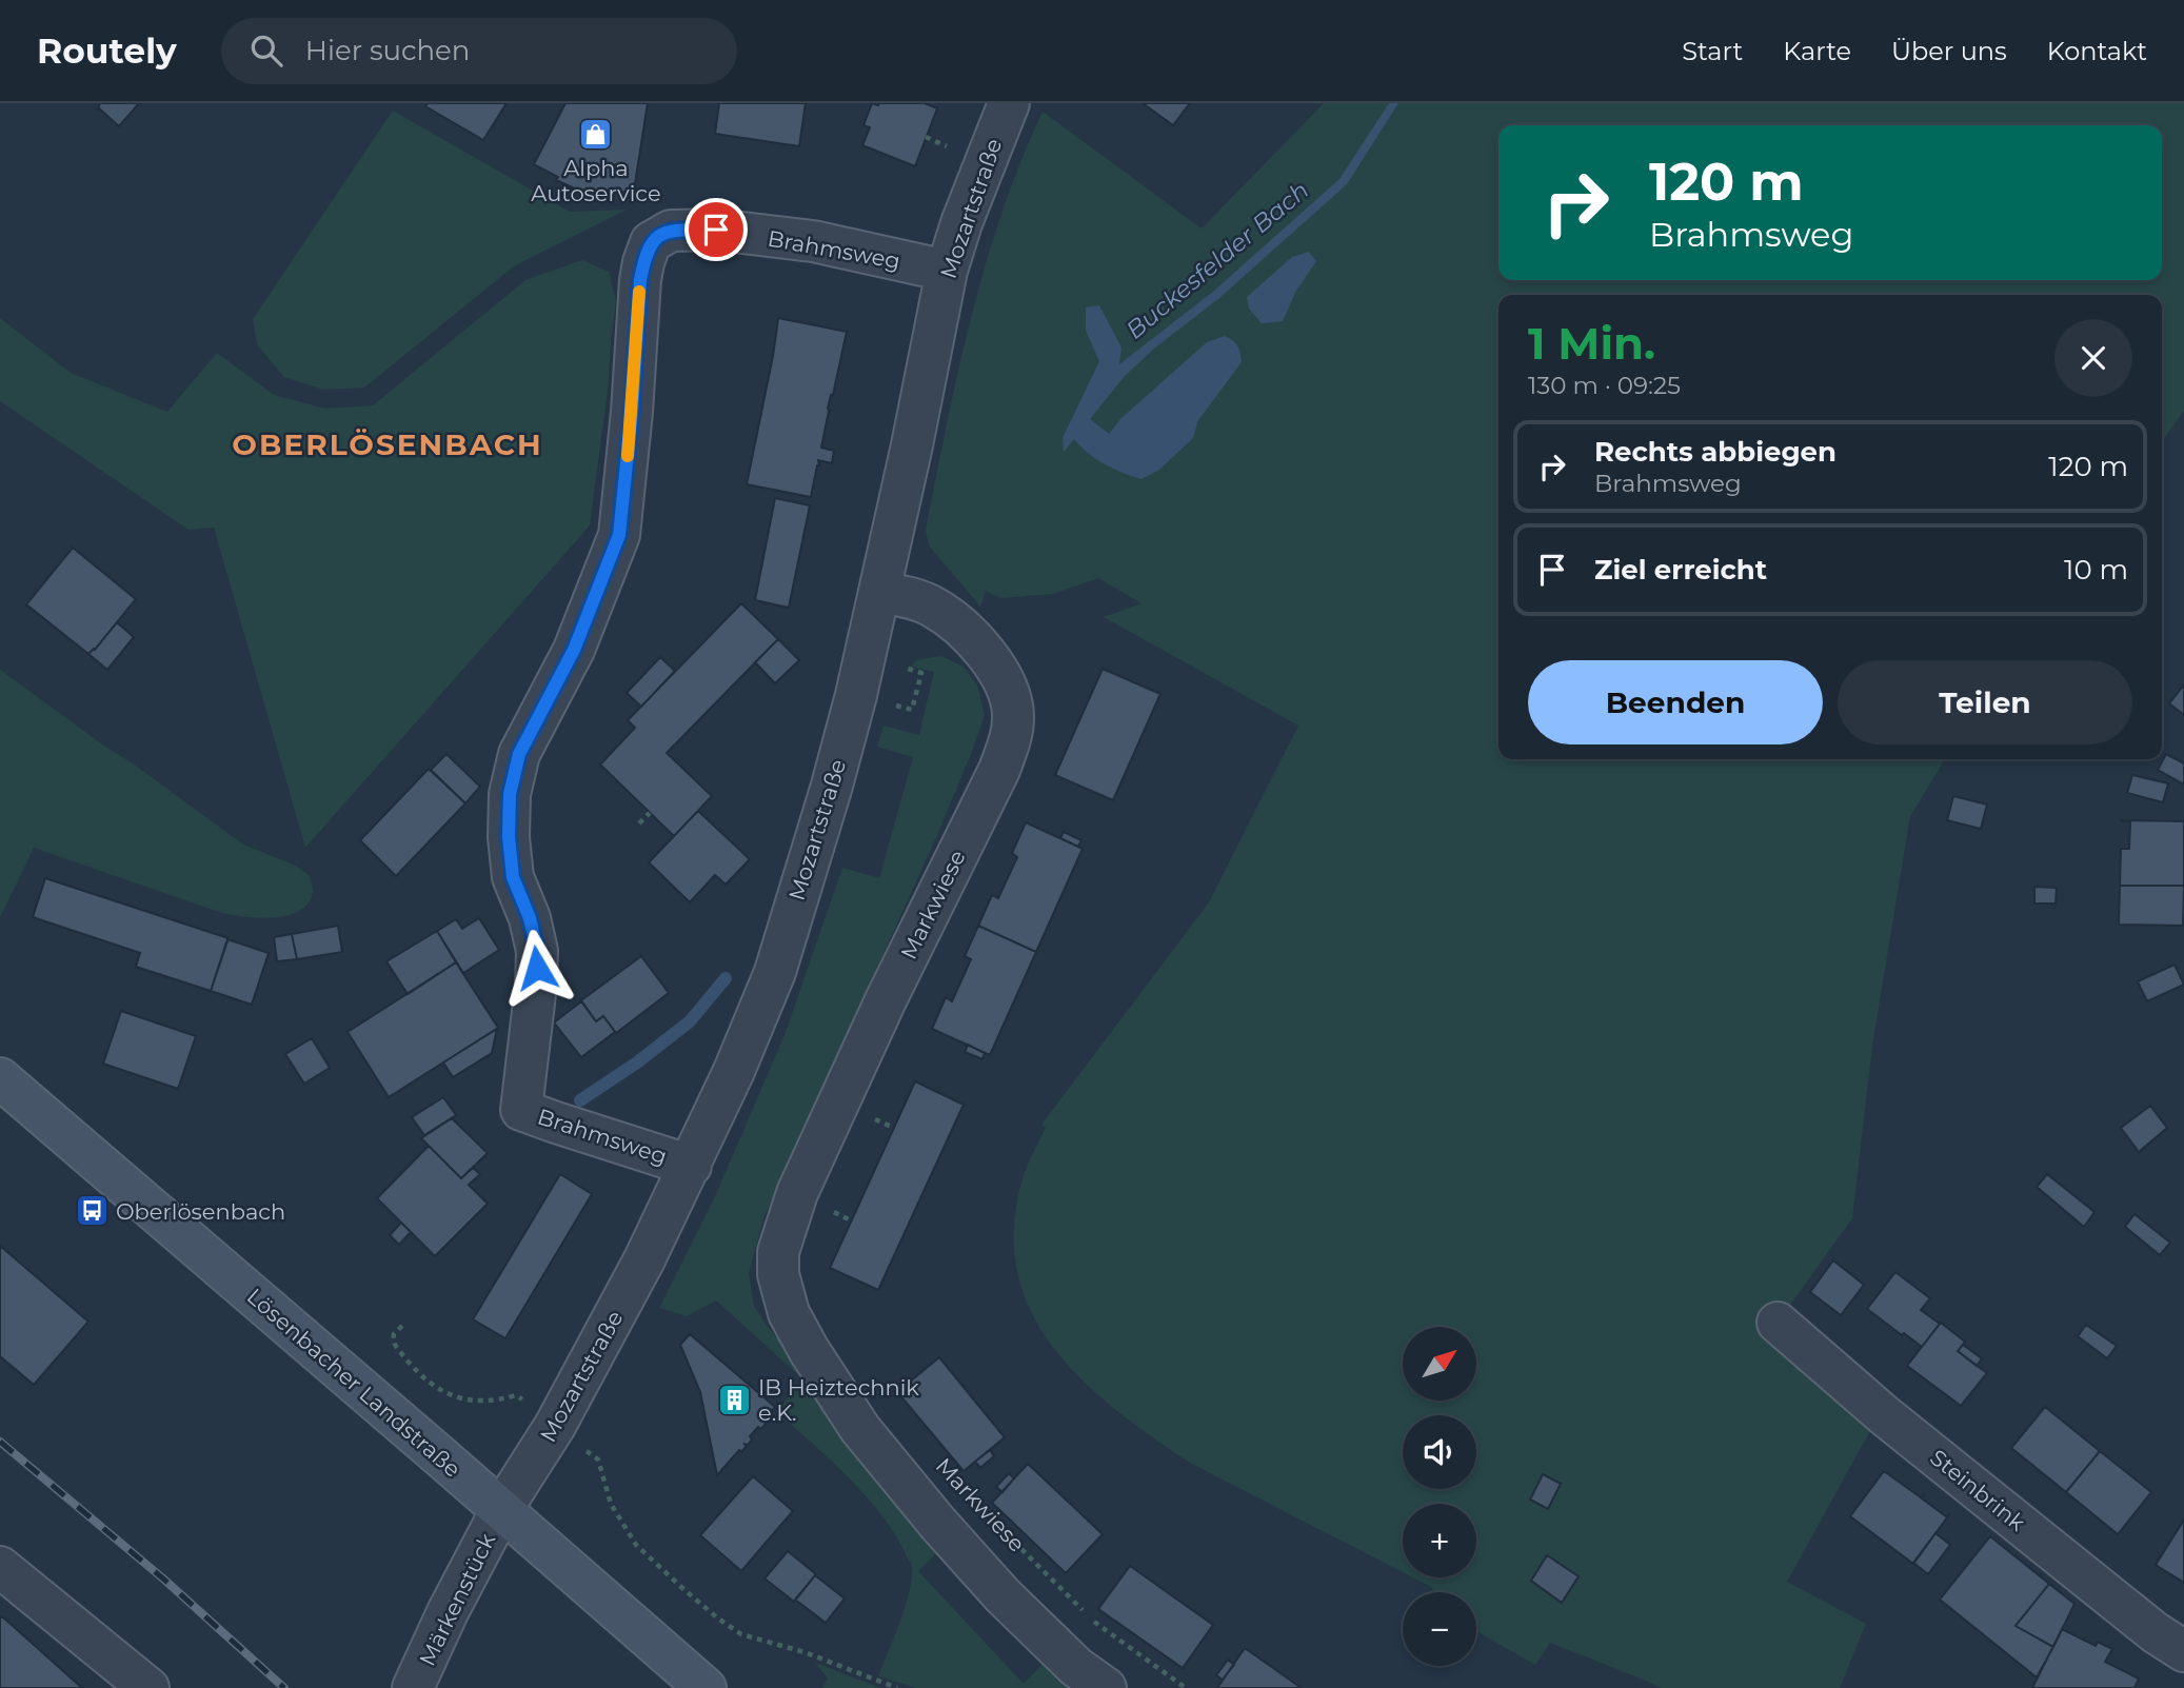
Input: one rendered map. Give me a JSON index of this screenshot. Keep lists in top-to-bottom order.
{
  "streets": {
    "main road": ["Lösenbacher Landstraße"],
    "street": [
      "Mozartstraße",
      "Brahmsweg",
      "Markwiese",
      "Steinbrink",
      "Märkenstück"
    ]
  },
  "crossings": [
    ["Mozartstraße", "Brahmsweg"],
    ["Mozartstraße", "Markwiese"],
    ["Mozartstraße", "Lösenbacher Landstraße"],
    ["Mozartstraße", "Märkenstück"],
    ["Lösenbacher Landstraße", "Märkenstück"]
  ],
  "districts": ["OBERLÖSENBACH"],
  "water": ["Buckesfelder Bach"],
  "places": {
    "shop": ["Alpha Autoservice"],
    "bus stop": ["Oberlösenbach"],
    "building": ["IB Heiztechnik e.K."]
  },
  "north": "top right",
  "page": {
    "header": "Routely",
    "search": "Hier suchen",
    "nav": [
      "Start",
      "Karte",
      "Über uns",
      "Kontakt"
    ],
    "turn": ["120 m", "Brahmsweg"],
    "heading": ["1 Min.", "130 m · 09:25"],
    "list": [
      {
        "name": "Rechts abbiegen",
        "note": "Brahmsweg",
        "value": "120 m"
      },
      {
        "name": "Ziel erreicht",
        "value": "10 m"
      }
    ],
    "buttons": ["Beenden", "Teilen"],
    "map_buttons": ["+", "−"]
  }
}
